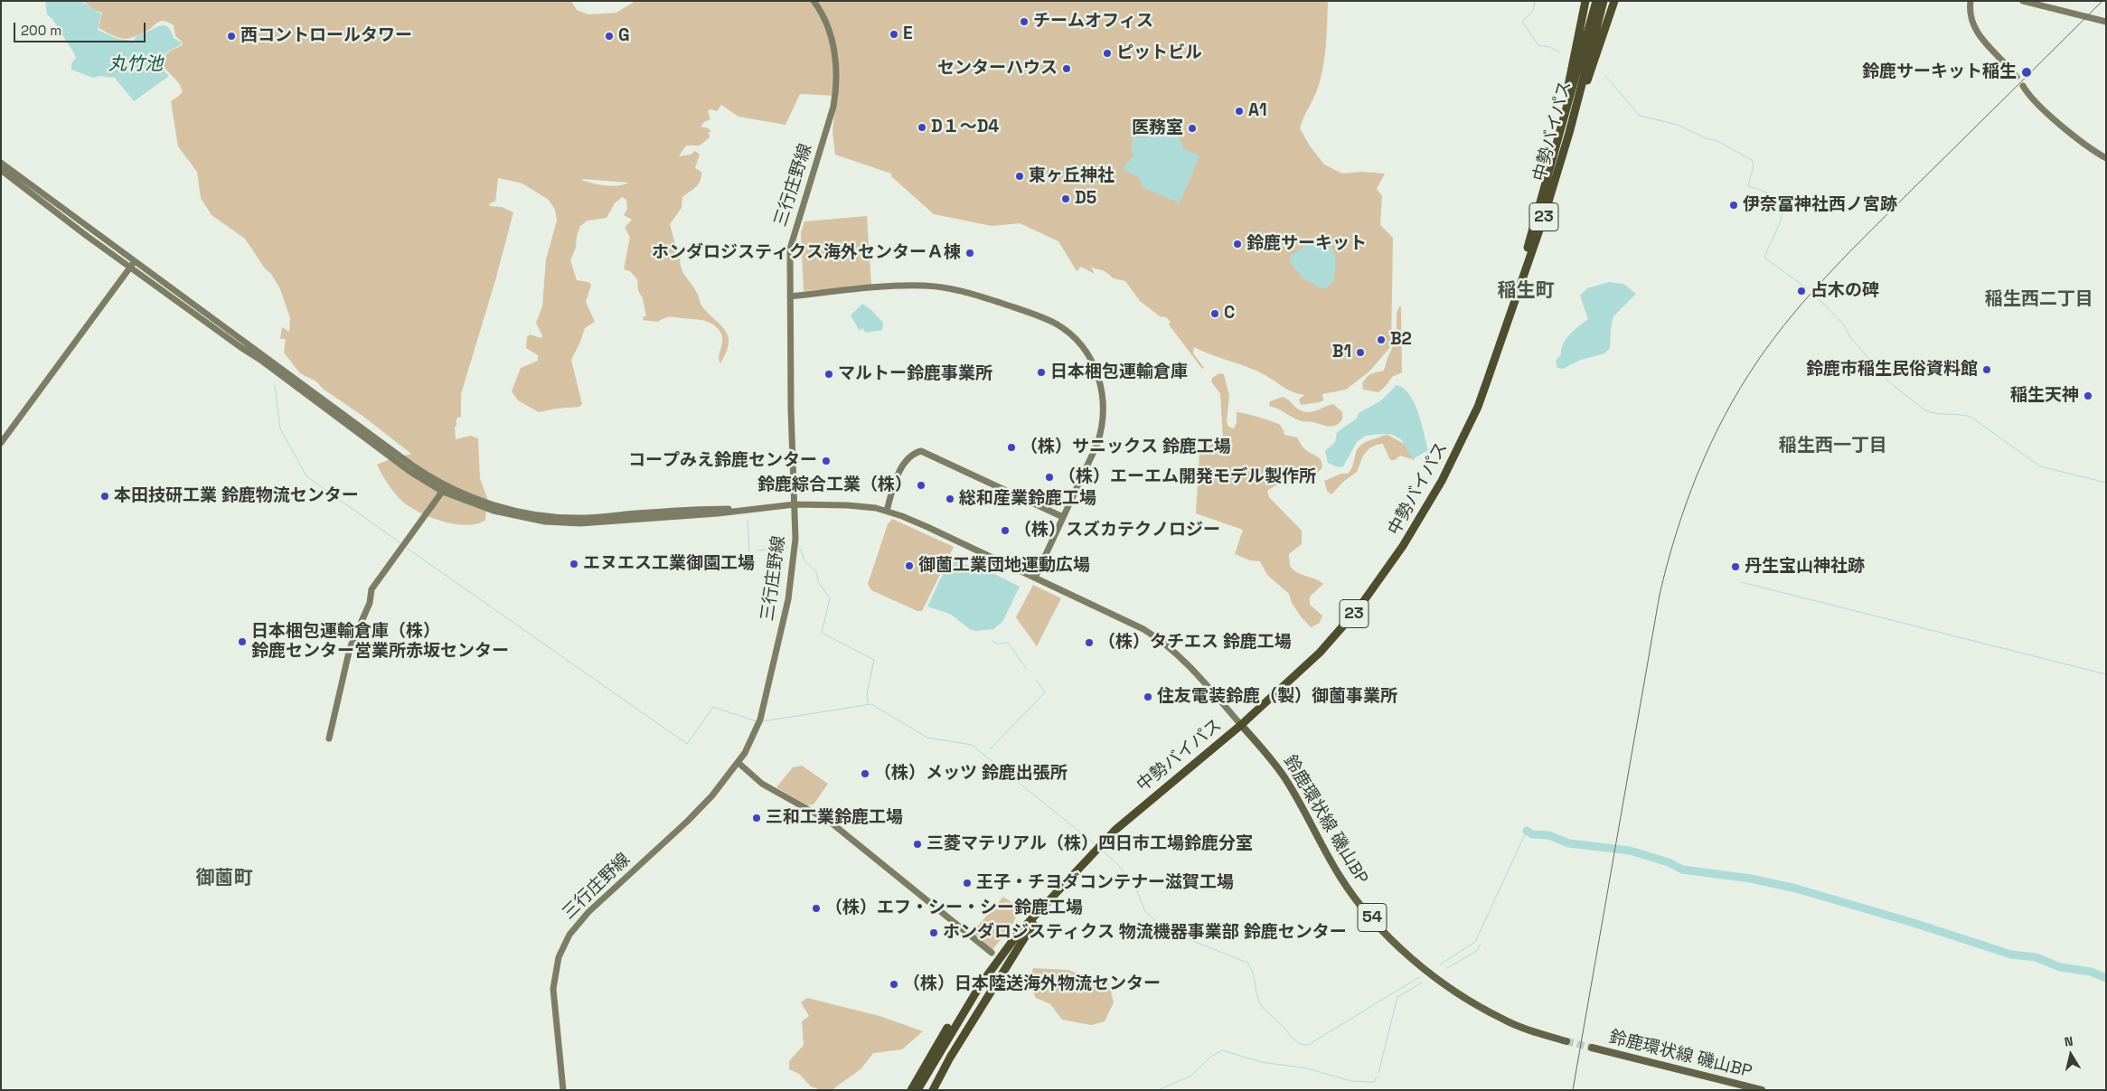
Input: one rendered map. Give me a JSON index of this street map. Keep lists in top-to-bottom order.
{
  "streets": {
    "highway": ["中勢バイパス", "23"],
    "main road": ["鈴鹿環状線 磯山BP", "54"],
    "street": ["三行庄野線"]
  },
  "crossings": [
    ["中勢バイパス", "23"],
    ["中勢バイパス", "鈴鹿環状線 磯山BP"]
  ],
  "districts": [
    "稲生町",
    "稲生西二丁目",
    "稲生西一丁目",
    "御薗町"
  ],
  "water": ["丸竹池"],
  "places": [
    "チームオフィス",
    "E",
    "西コントロールタワー",
    "G",
    "ピットビル",
    "センターハウス",
    "鈴鹿サーキット稲生",
    "A1",
    "D１～D4",
    "医務室",
    "東ヶ丘神社",
    "D5",
    "伊奈冨神社西ノ宮跡",
    "鈴鹿サーキット",
    "ホンダロジスティクス海外センターＡ棟",
    "占木の碑",
    "C",
    "B2",
    "B1",
    "鈴鹿市稲生民俗資料館",
    "日本梱包運輸倉庫",
    "マルトー鈴鹿事業所",
    "稲生天神",
    "（株）サニックス 鈴鹿工場",
    "コープみえ鈴鹿センター",
    "（株）エーエム開発モデル製作所",
    "鈴鹿綜合工業（株）",
    "本田技研工業 鈴鹿物流センター",
    "総和産業鈴鹿工場",
    "（株）スズカテクノロジー",
    "エヌエス工業御園工場",
    "御薗工業団地運動広場",
    "丹生宝山神社跡",
    "日本梱包運輸倉庫（株） 鈴鹿センター営業所赤坂センター",
    "（株）タチエス 鈴鹿工場",
    "住友電装鈴鹿（製）御薗事業所",
    "（株）メッツ 鈴鹿出張所",
    "三和工業鈴鹿工場",
    "三菱マテリアル（株）四日市工場鈴鹿分室",
    "王子・チヨダコンテナー滋賀工場",
    "（株）エフ・シー・シー鈴鹿工場",
    "ホンダロジスティクス 物流機器事業部 鈴鹿センター",
    "（株）日本陸送海外物流センター"
  ],
  "scale_bar": "200 m",
  "north": "top"
}
